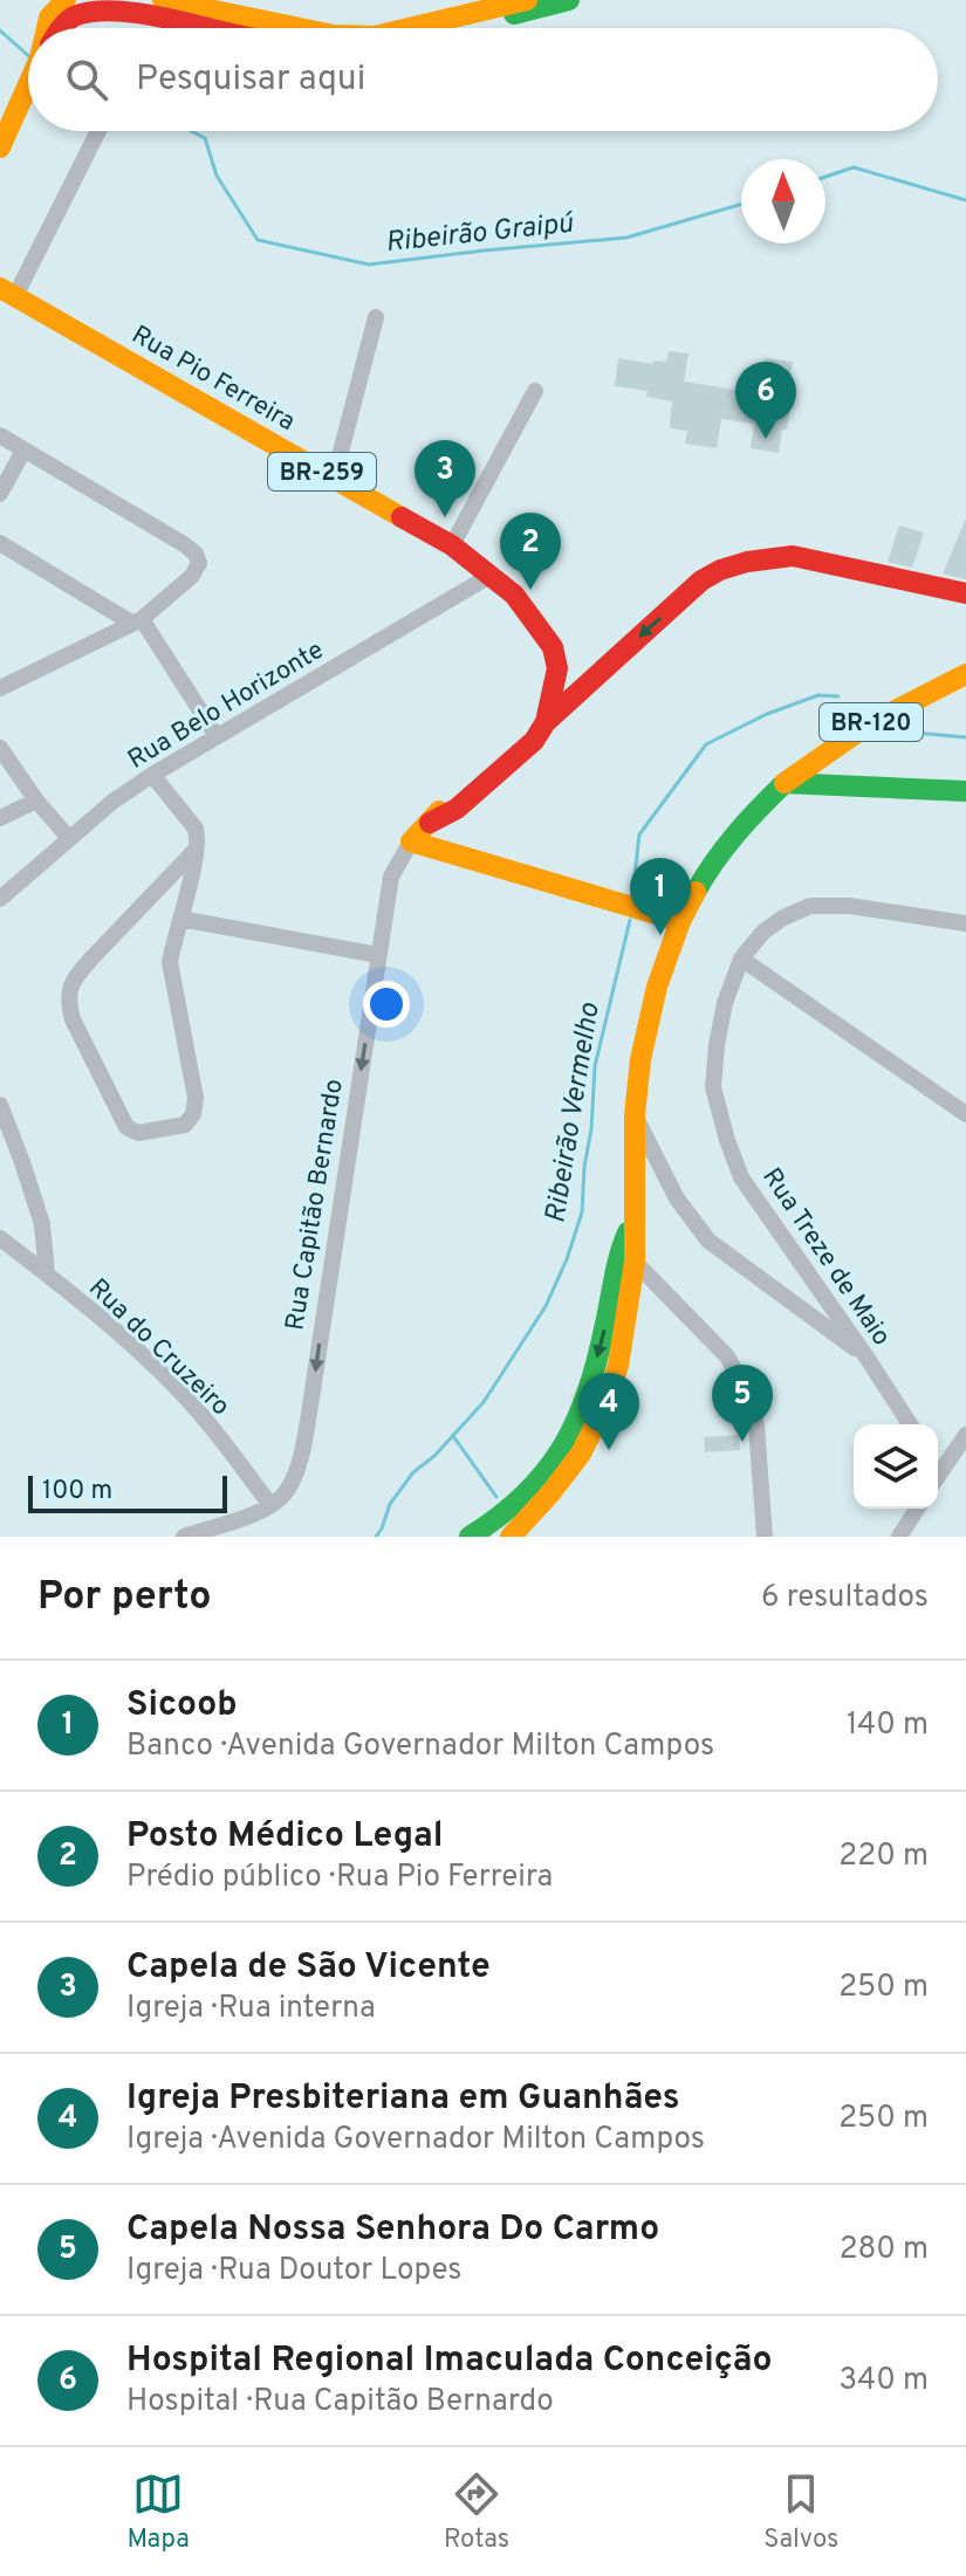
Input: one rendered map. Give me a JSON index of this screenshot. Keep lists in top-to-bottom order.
{
  "streets": {
    "main road": [
      "Rua Pio Ferreira",
      "BR-259",
      "BR-120",
      "Rua Capitão Bernardo"
    ],
    "street": ["Rua Belo Horizonte", "Rua Treze de Maio", "Rua do Cruzeiro"]
  },
  "crossings": [
    ["Rua Pio Ferreira", "Rua Belo Horizonte"],
    ["Rua Pio Ferreira", "Rua Capitão Bernardo"],
    ["Rua Capitão Bernardo", "Rua do Cruzeiro"]
  ],
  "one_way": ["Rua Capitão Bernardo"],
  "water": ["Ribeirão Graipú", "Ribeirão Vermelho"],
  "scale_bar": "100 m",
  "north": "top",
  "page": {
    "search": "Pesquisar aqui",
    "pins": [
      "6",
      "3",
      "2",
      "1",
      "5",
      "4"
    ],
    "scale": "100 m",
    "heading": ["Por perto", "6 resultados"],
    "list": [
      {
        "mark": "1",
        "name": "Sicoob",
        "note": "Banco · Avenida Governador Milton Campos",
        "value": "140 m"
      },
      {
        "mark": "2",
        "name": "Posto Médico Legal",
        "note": "Prédio público · Rua Pio Ferreira",
        "value": "220 m"
      },
      {
        "mark": "3",
        "name": "Capela de São Vicente",
        "note": "Igreja · Rua interna",
        "value": "250 m"
      },
      {
        "mark": "4",
        "name": "Igreja Presbiteriana em Guanhães",
        "note": "Igreja · Avenida Governador Milton Campos",
        "value": "250 m"
      },
      {
        "mark": "5",
        "name": "Capela Nossa Senhora Do Carmo",
        "note": "Igreja · Rua Doutor Lopes",
        "value": "280 m"
      },
      {
        "mark": "6",
        "name": "Hospital Regional Imaculada Conceição",
        "note": "Hospital · Rua Capitão Bernardo",
        "value": "340 m"
      }
    ],
    "nav": ["Mapa", "Rotas", "Salvos"]
  }
}
